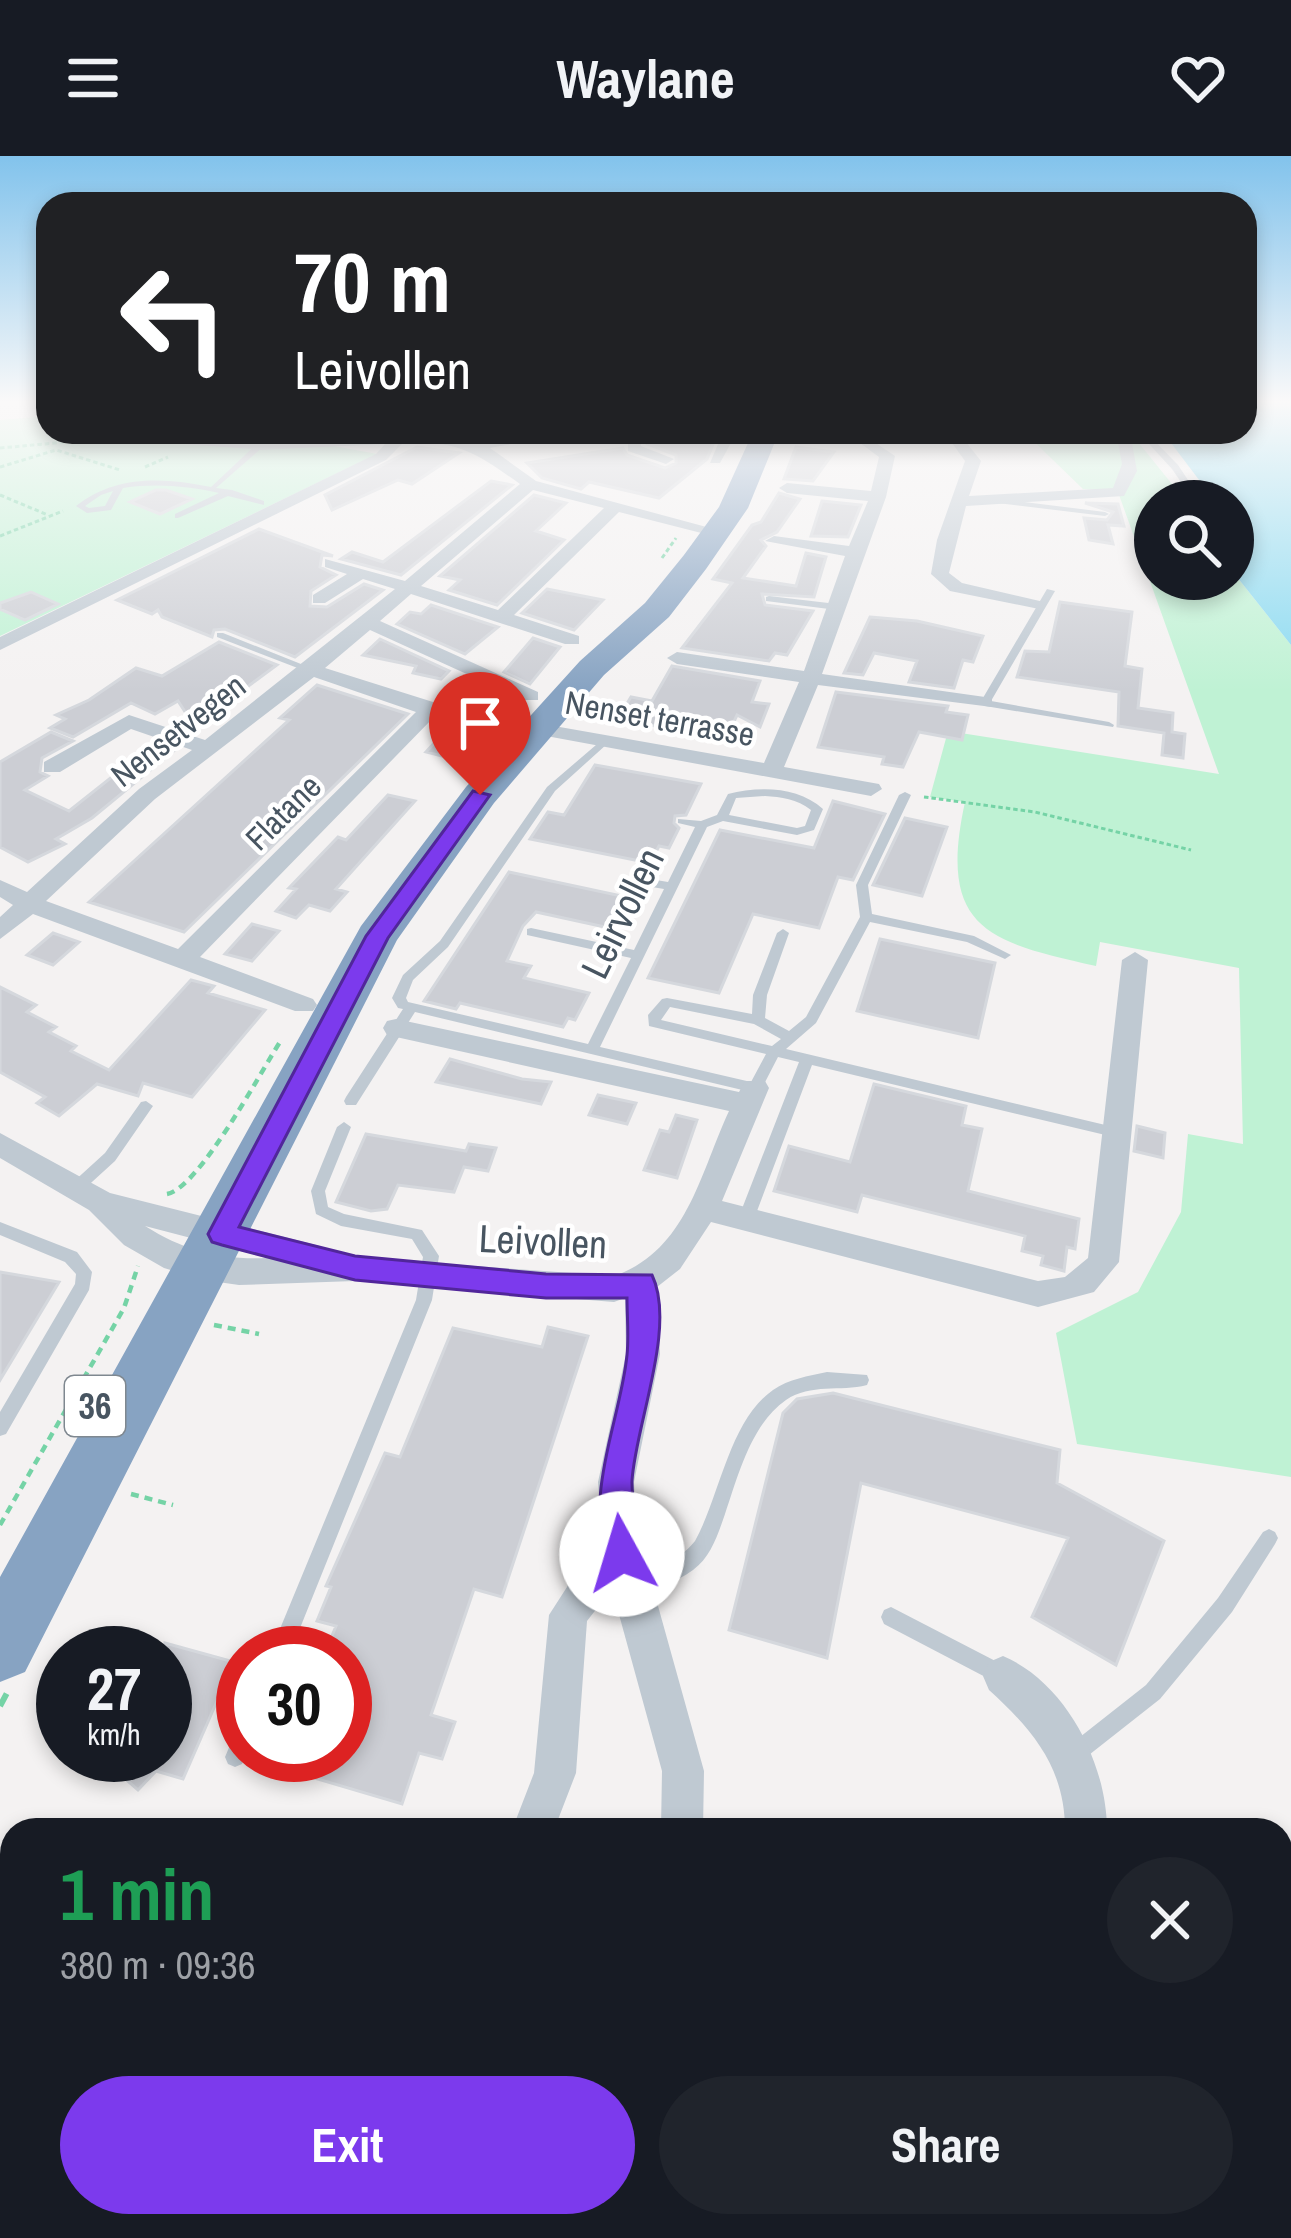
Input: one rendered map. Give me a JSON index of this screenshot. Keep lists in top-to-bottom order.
{
  "streets": {
    "highway": ["36"],
    "street": [
      "Nenset terrasse",
      "Nensetvegen",
      "Flatane",
      "Leivollen"
    ],
    "lane": ["Leirvollen"]
  },
  "crossings": [
    ["Nenset terrasse", "Nensetvegen"],
    ["Nenset terrasse", "36"],
    ["Leivollen", "36"]
  ],
  "page": {
    "header": "Waylane",
    "turn": ["70 m", "Leivollen"],
    "speed": "27 km/h",
    "limit": "30",
    "heading": ["1 min", "380 m · 09:36"],
    "buttons": ["Exit", "Share"]
  }
}
